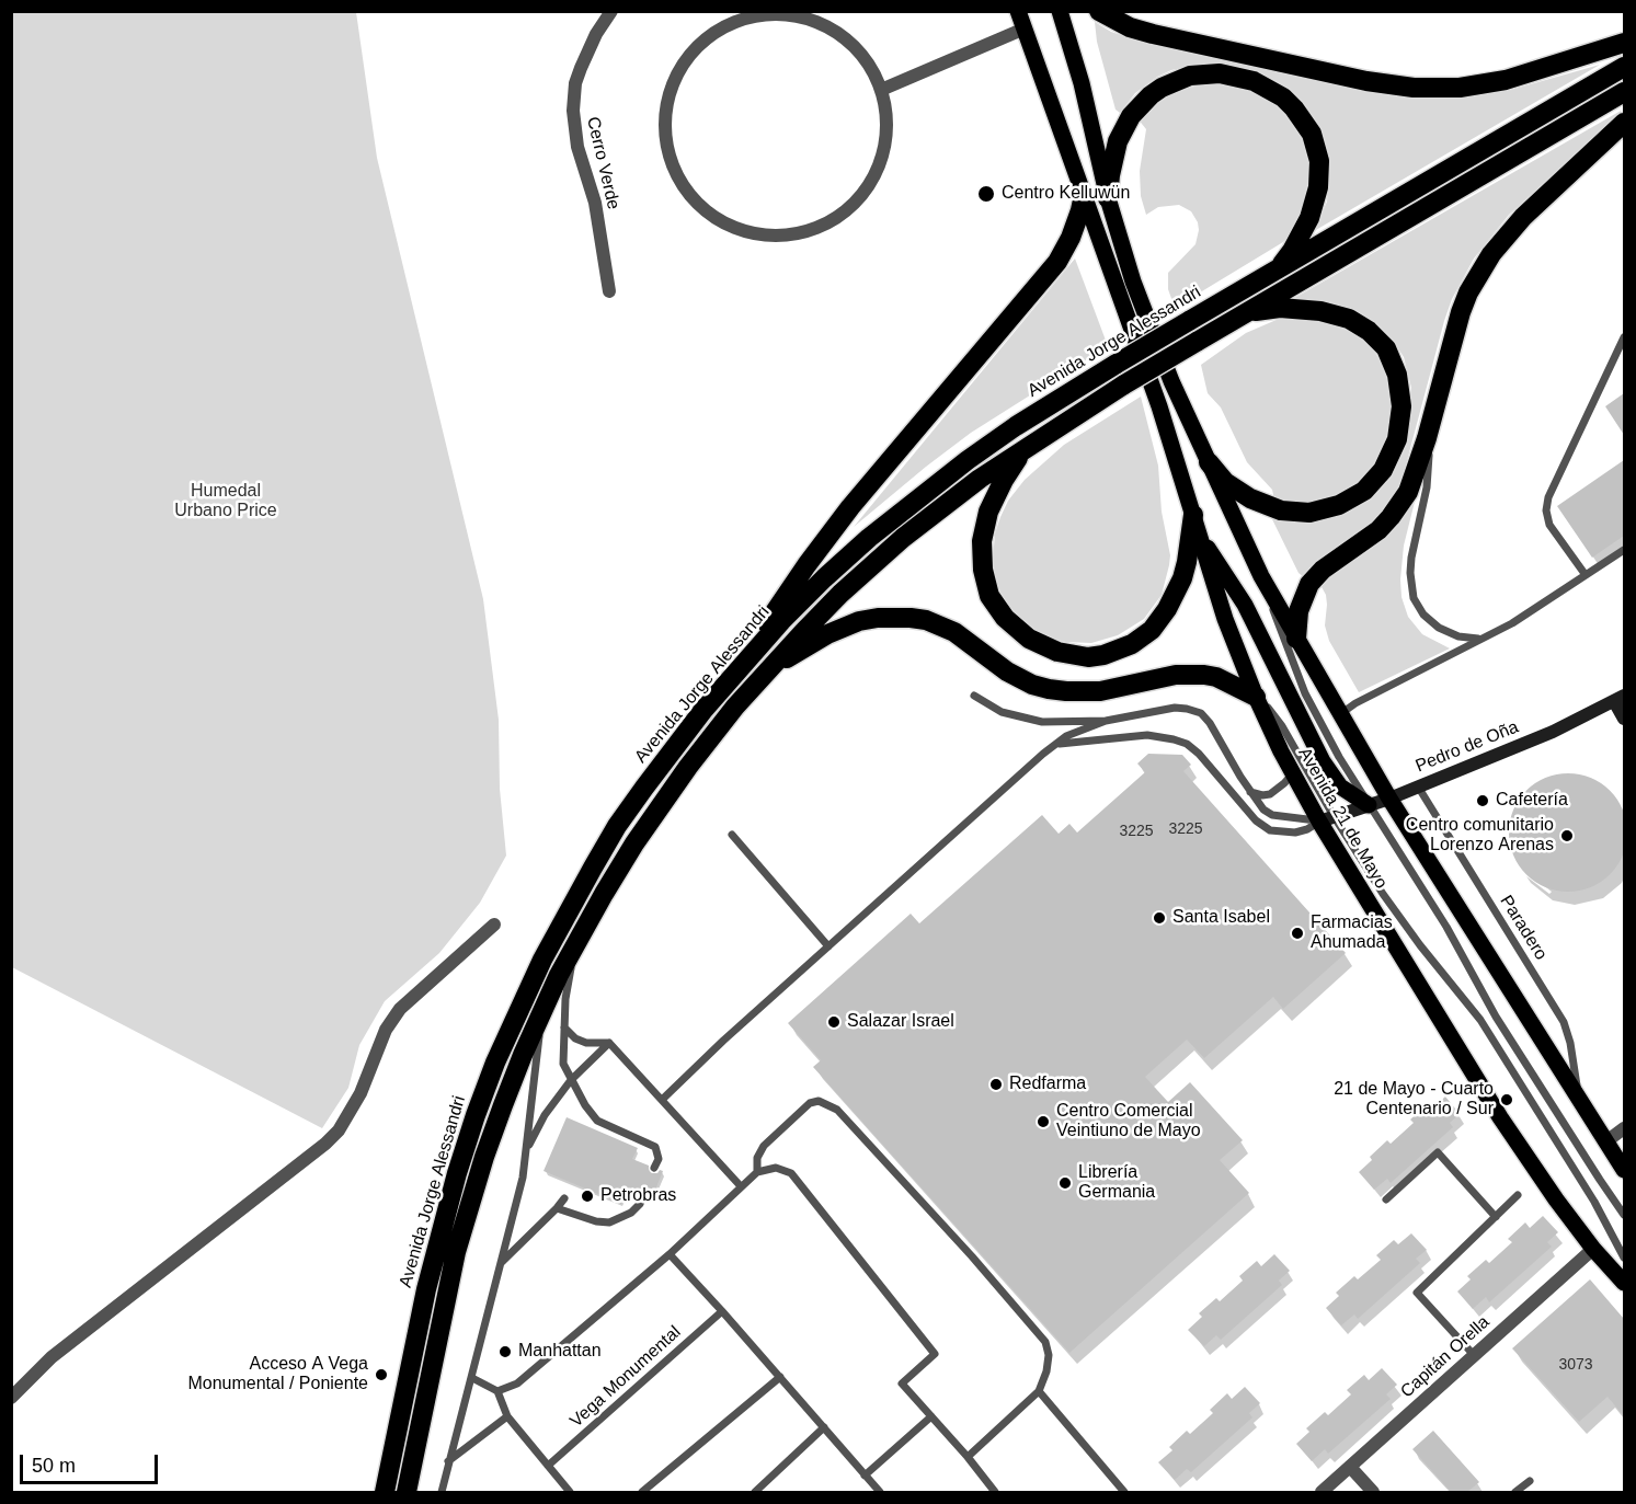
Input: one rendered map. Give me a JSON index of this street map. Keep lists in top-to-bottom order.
{
  "streets": {
    "highway": ["Avenida Jorge Alessandri"],
    "main road": ["Avenida 21 de Mayo"],
    "street": ["Cerro Verde", "Pedro de Oña", "Capitán Orella"],
    "lane": ["Paradero", "Vega Monumental"]
  },
  "crossings": [
    ["Pedro de Oña", "Avenida 21 de Mayo"],
    ["Pedro de Oña", "Paradero"],
    ["Avenida 21 de Mayo", "Capitán Orella"]
  ],
  "parks": ["Humedal Urbano Price"],
  "places": [
    "Centro Kelluwün",
    "Cafetería",
    "Centro comunitario Lorenzo Arenas",
    "Santa Isabel",
    "Farmacias Ahumada",
    "Salazar Israel",
    "Redfarma",
    "21 de Mayo - Cuarto Centenario / Sur",
    "Centro Comercial Veintiuno de Mayo",
    "Librería Germania",
    "Petrobras",
    "Manhattan",
    "Acceso A Vega Monumental / Poniente"
  ],
  "house_numbers": ["3225", "3225", "3073"],
  "scale_bar": "50 m"
}
